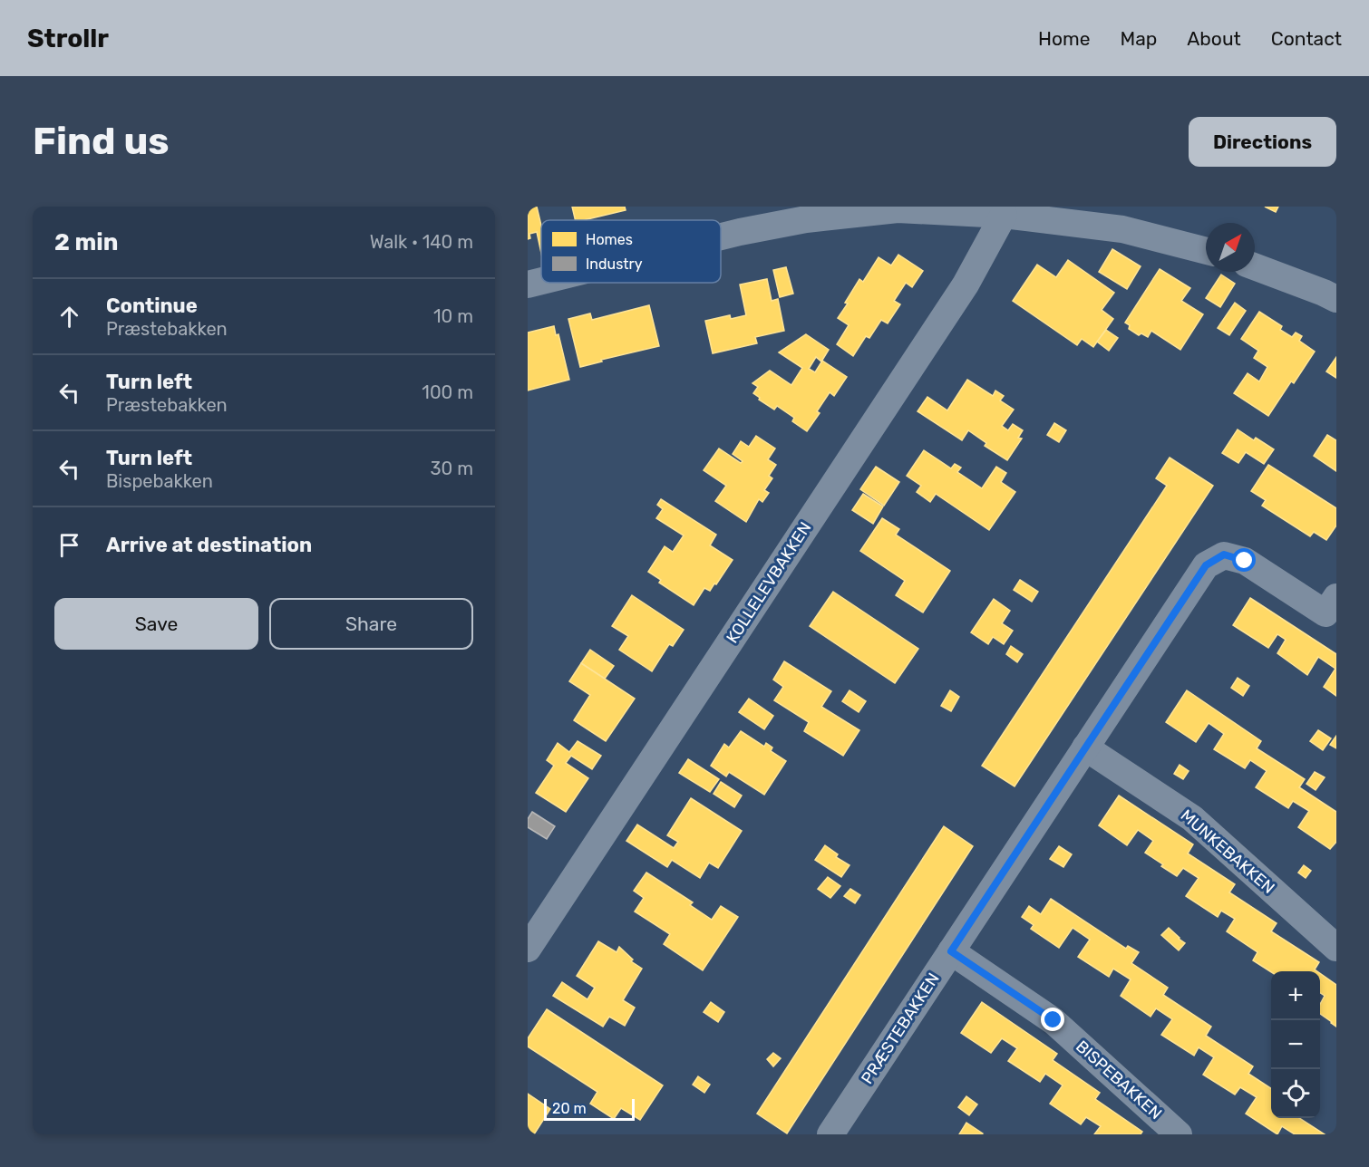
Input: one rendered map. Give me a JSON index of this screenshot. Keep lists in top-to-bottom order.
{
  "streets": {
    "street": [
      "KOLLELEVBAKKEN",
      "MUNKEBAKKEN",
      "PRÆSTEBAKKEN",
      "BISPEBAKKEN"
    ]
  },
  "crossings": [
    ["MUNKEBAKKEN", "PRÆSTEBAKKEN"],
    ["PRÆSTEBAKKEN", "BISPEBAKKEN"]
  ],
  "legend": ["Homes", "Industry"],
  "scale_bar": "20 m",
  "north": "top right",
  "page": {
    "header": "Strollr",
    "nav": [
      "Home",
      "Map",
      "About",
      "Contact"
    ],
    "buttons": [
      "Directions",
      ["Save", "Share"]
    ],
    "title": "Find us",
    "heading": ["2 min", "Walk · 140 m"],
    "list": [
      ["Continue", "Præstebakken", "10 m"],
      ["Turn left", "Præstebakken", "100 m"],
      ["Turn left", "Bispebakken", "30 m"],
      "Arrive at destination"
    ],
    "map_buttons": ["+", "−"],
    "scale": "20 m"
  }
}
